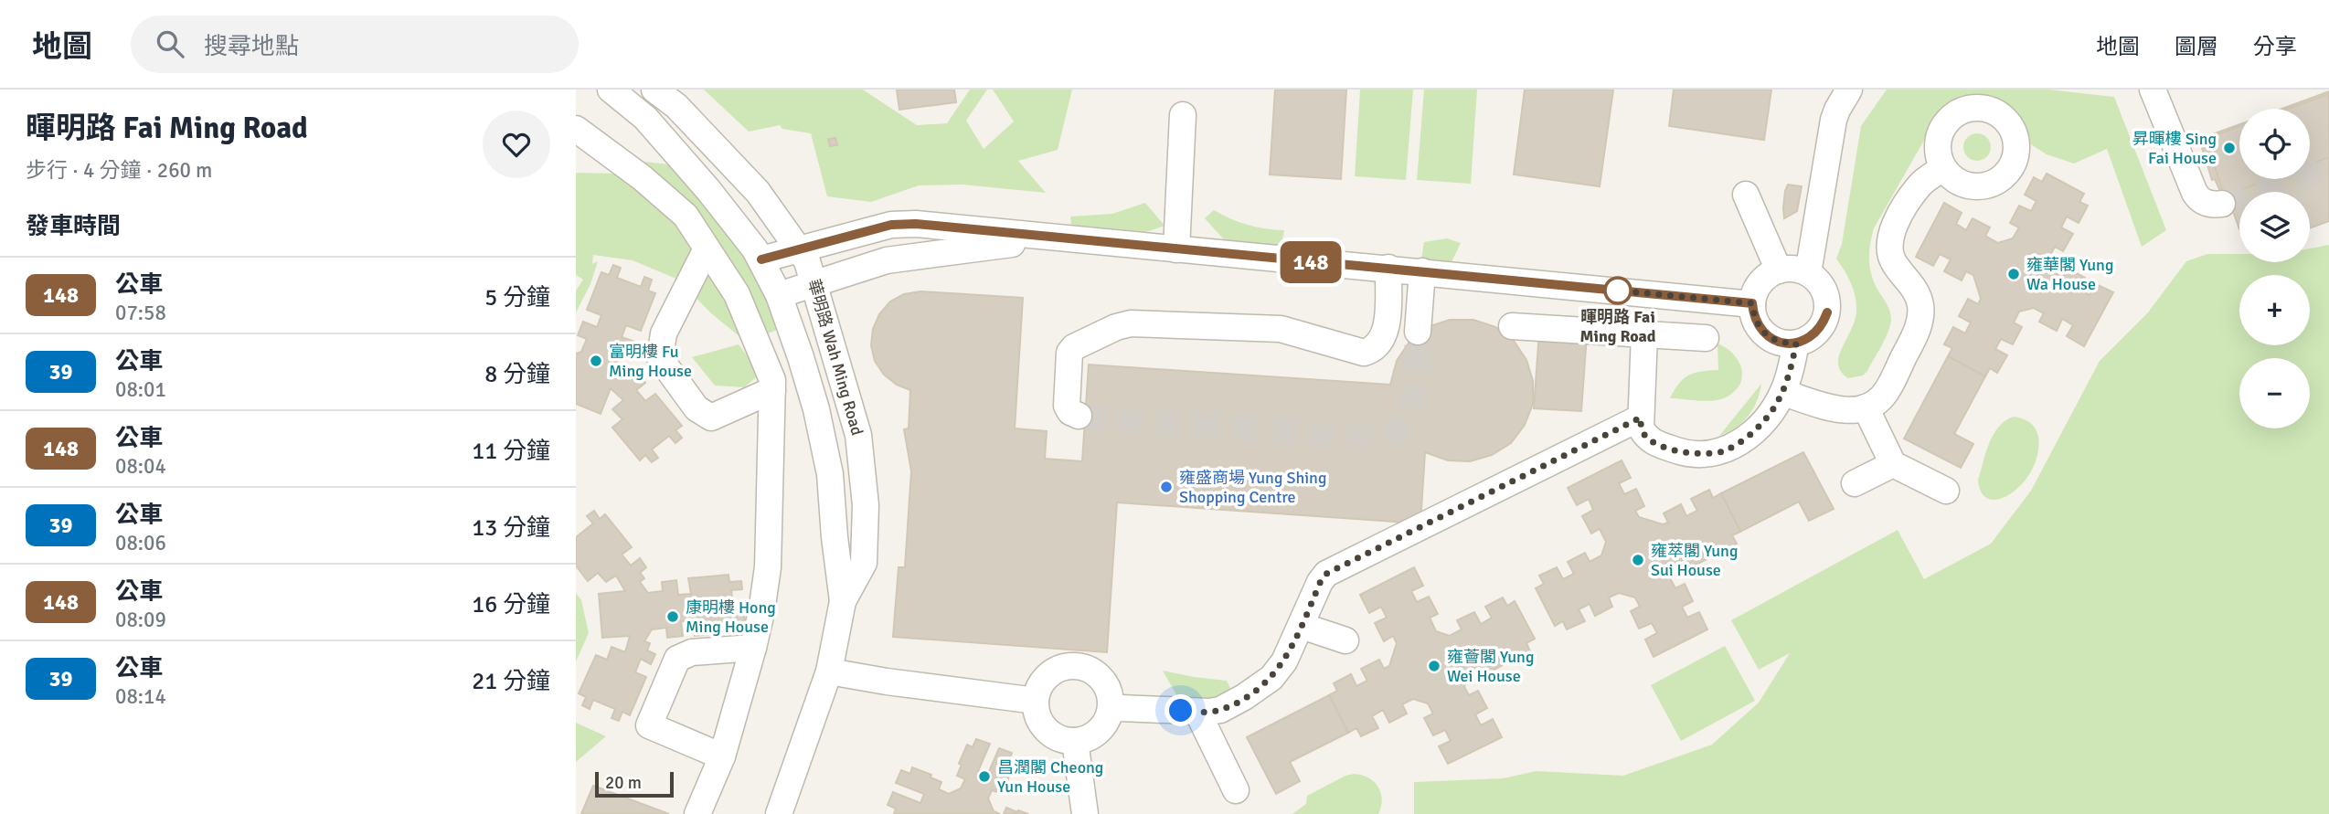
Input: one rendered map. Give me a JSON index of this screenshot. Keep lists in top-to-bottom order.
{
  "streets": {
    "street": ["華明路 Wah Ming Road"]
  },
  "places": [
    "昇暉樓 Sing Fai House",
    "雍華閣 Yung Wa House",
    "暉明路 Fai Ming Road",
    "富明樓 Fu Ming House",
    "雍盛商場 Yung Shing Shopping Centre",
    "雍萃閣 Yung Sui House",
    "康明樓 Hong Ming House",
    "雍薈閣 Yung Wei House",
    "昌潤閣 Cheong Yun House"
  ],
  "lines": ["bus line 148"],
  "scale_bar": "20 m",
  "page": {
    "header": "地圖",
    "search": "搜尋地點",
    "nav": ["地圖", "圖層", "分享"],
    "heading": [
      ["暉明路 Fai Ming Road", "步行 · 4 分鐘 · 260 m"],
      "發車時間"
    ],
    "on_map": "148",
    "map_buttons": ["+", "−"],
    "list": [
      {
        "mark": "148",
        "name": "公車",
        "note": "07:58",
        "value": "5 分鐘"
      },
      {
        "mark": "39",
        "name": "公車",
        "note": "08:01",
        "value": "8 分鐘"
      },
      {
        "mark": "148",
        "name": "公車",
        "note": "08:04",
        "value": "11 分鐘"
      },
      {
        "mark": "39",
        "name": "公車",
        "note": "08:06",
        "value": "13 分鐘"
      },
      {
        "mark": "148",
        "name": "公車",
        "note": "08:09",
        "value": "16 分鐘"
      },
      {
        "mark": "39",
        "name": "公車",
        "note": "08:14",
        "value": "21 分鐘"
      }
    ],
    "scale": "20 m"
  }
}
